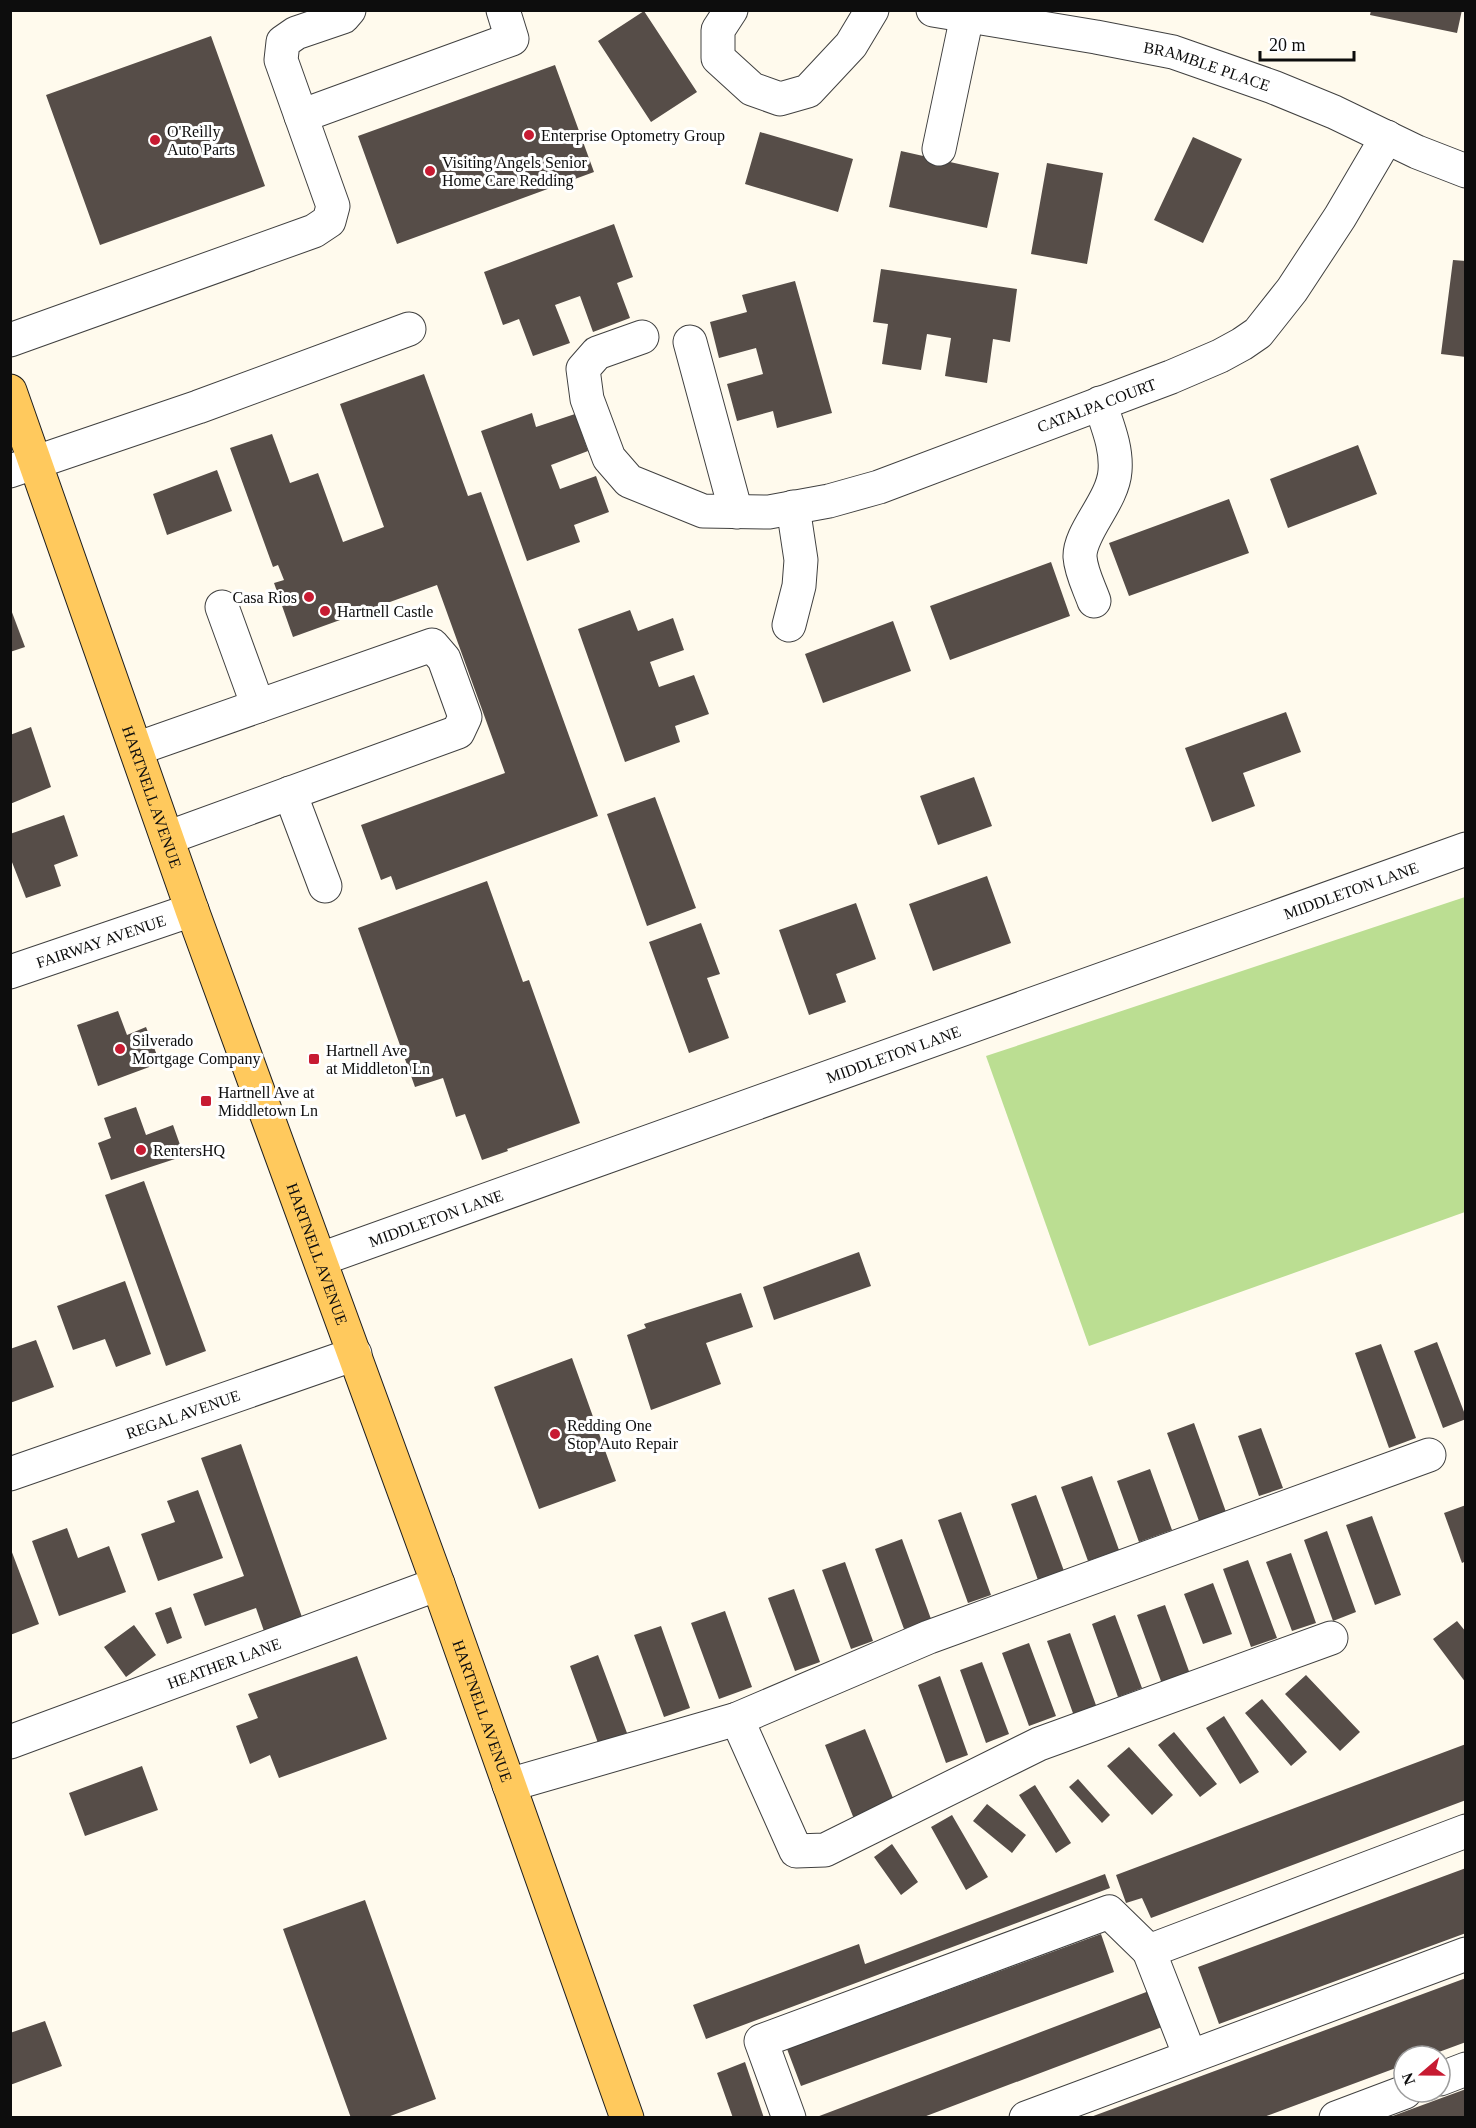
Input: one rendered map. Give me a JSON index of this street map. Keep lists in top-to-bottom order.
{
  "streets": {
    "main road": ["HARTNELL AVENUE"],
    "street": [
      "BRAMBLE PLACE",
      "CATALPA COURT",
      "MIDDLETON LANE",
      "FAIRWAY AVENUE",
      "REGAL AVENUE",
      "HEATHER LANE"
    ]
  },
  "crossings": [
    ["BRAMBLE PLACE", "CATALPA COURT"],
    ["HARTNELL AVENUE", "MIDDLETON LANE"],
    ["HARTNELL AVENUE", "FAIRWAY AVENUE"],
    ["HARTNELL AVENUE", "REGAL AVENUE"],
    ["HARTNELL AVENUE", "HEATHER LANE"]
  ],
  "places": {
    "other": [
      "Enterprise Optometry Group",
      "O'Reilly Auto Parts",
      "Visiting Angels Senior Home Care Redding",
      "Casa Rios",
      "Hartnell Castle",
      "Silverado Mortgage Company",
      "RentersHQ",
      "Redding One Stop Auto Repair"
    ],
    "transit": ["Hartnell Ave at Middleton Ln", "Hartnell Ave at Middletown Ln"]
  },
  "scale_bar": "20 m",
  "north": "left"
}
